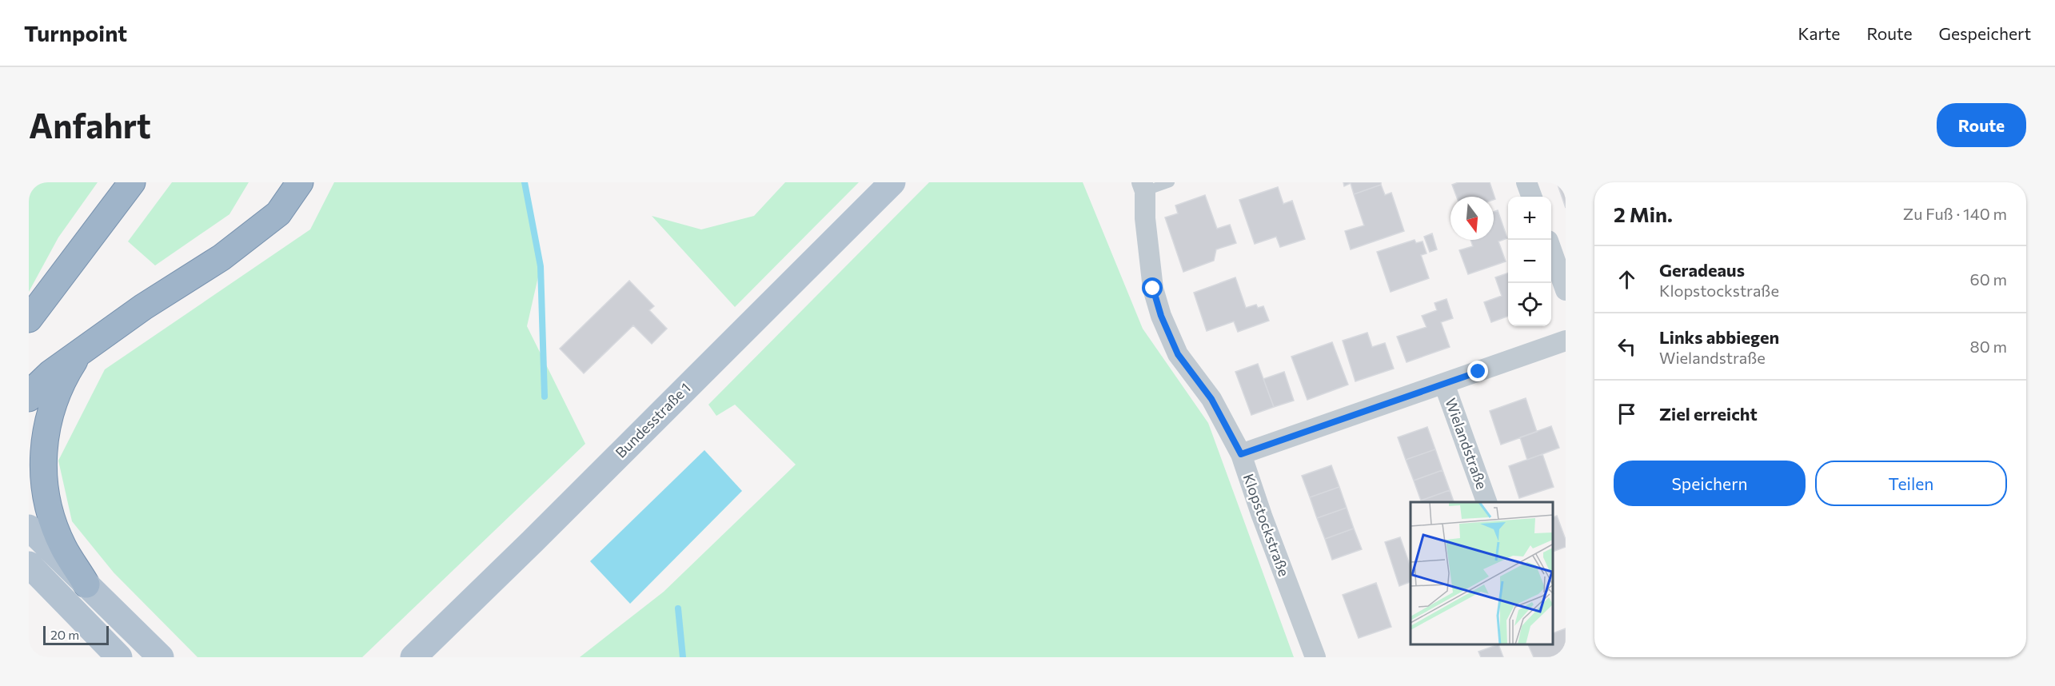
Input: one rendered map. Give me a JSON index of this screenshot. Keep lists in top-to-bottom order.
{
  "streets": {
    "main road": ["Bundesstraße 1"],
    "street": ["Wielandstraße", "Klopstockstraße"]
  },
  "crossings": [
    ["Wielandstraße", "Klopstockstraße"]
  ],
  "scale_bar": "20 m",
  "north": "bottom",
  "page": {
    "header": "Turnpoint",
    "nav": ["Karte", "Route", "Gespeichert"],
    "buttons": [
      "Route",
      ["Speichern", "Teilen"]
    ],
    "title": "Anfahrt",
    "heading": ["2 Min.", "Zu Fuß · 140 m"],
    "map_buttons": ["+", "−"],
    "list": [
      ["Geradeaus", "Klopstockstraße", "60 m"],
      ["Links abbiegen", "Wielandstraße", "80 m"],
      "Ziel erreicht"
    ],
    "scale": "20 m"
  }
}
